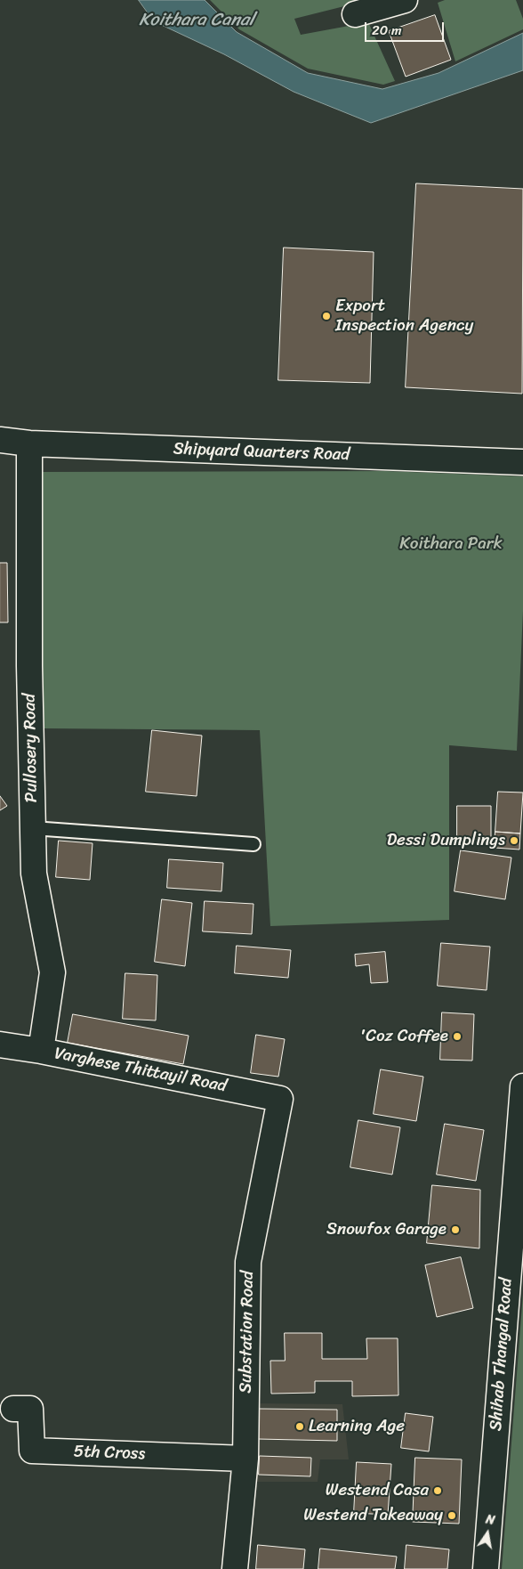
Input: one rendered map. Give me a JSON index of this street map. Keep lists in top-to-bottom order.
{
  "streets": {
    "street": [
      "Shipyard Quarters Road",
      "Pullosery Road",
      "Varghese Thittayil Road",
      "Substation Road",
      "Shihab Thangal Road",
      "5th Cross"
    ]
  },
  "crossings": [
    ["Shipyard Quarters Road", "Pullosery Road"],
    ["Pullosery Road", "Varghese Thittayil Road"],
    ["Varghese Thittayil Road", "Substation Road"],
    ["Substation Road", "5th Cross"]
  ],
  "water": ["Koithara Canal"],
  "parks": ["Koithara Park"],
  "places": [
    "Export Inspection Agency",
    "Dessi Dumplings",
    "'Coz Coffee",
    "Snowfox Garage",
    "Learning Age",
    "Westend Casa",
    "Westend Takeaway"
  ],
  "scale_bar": "20 m",
  "north": "top"
}
